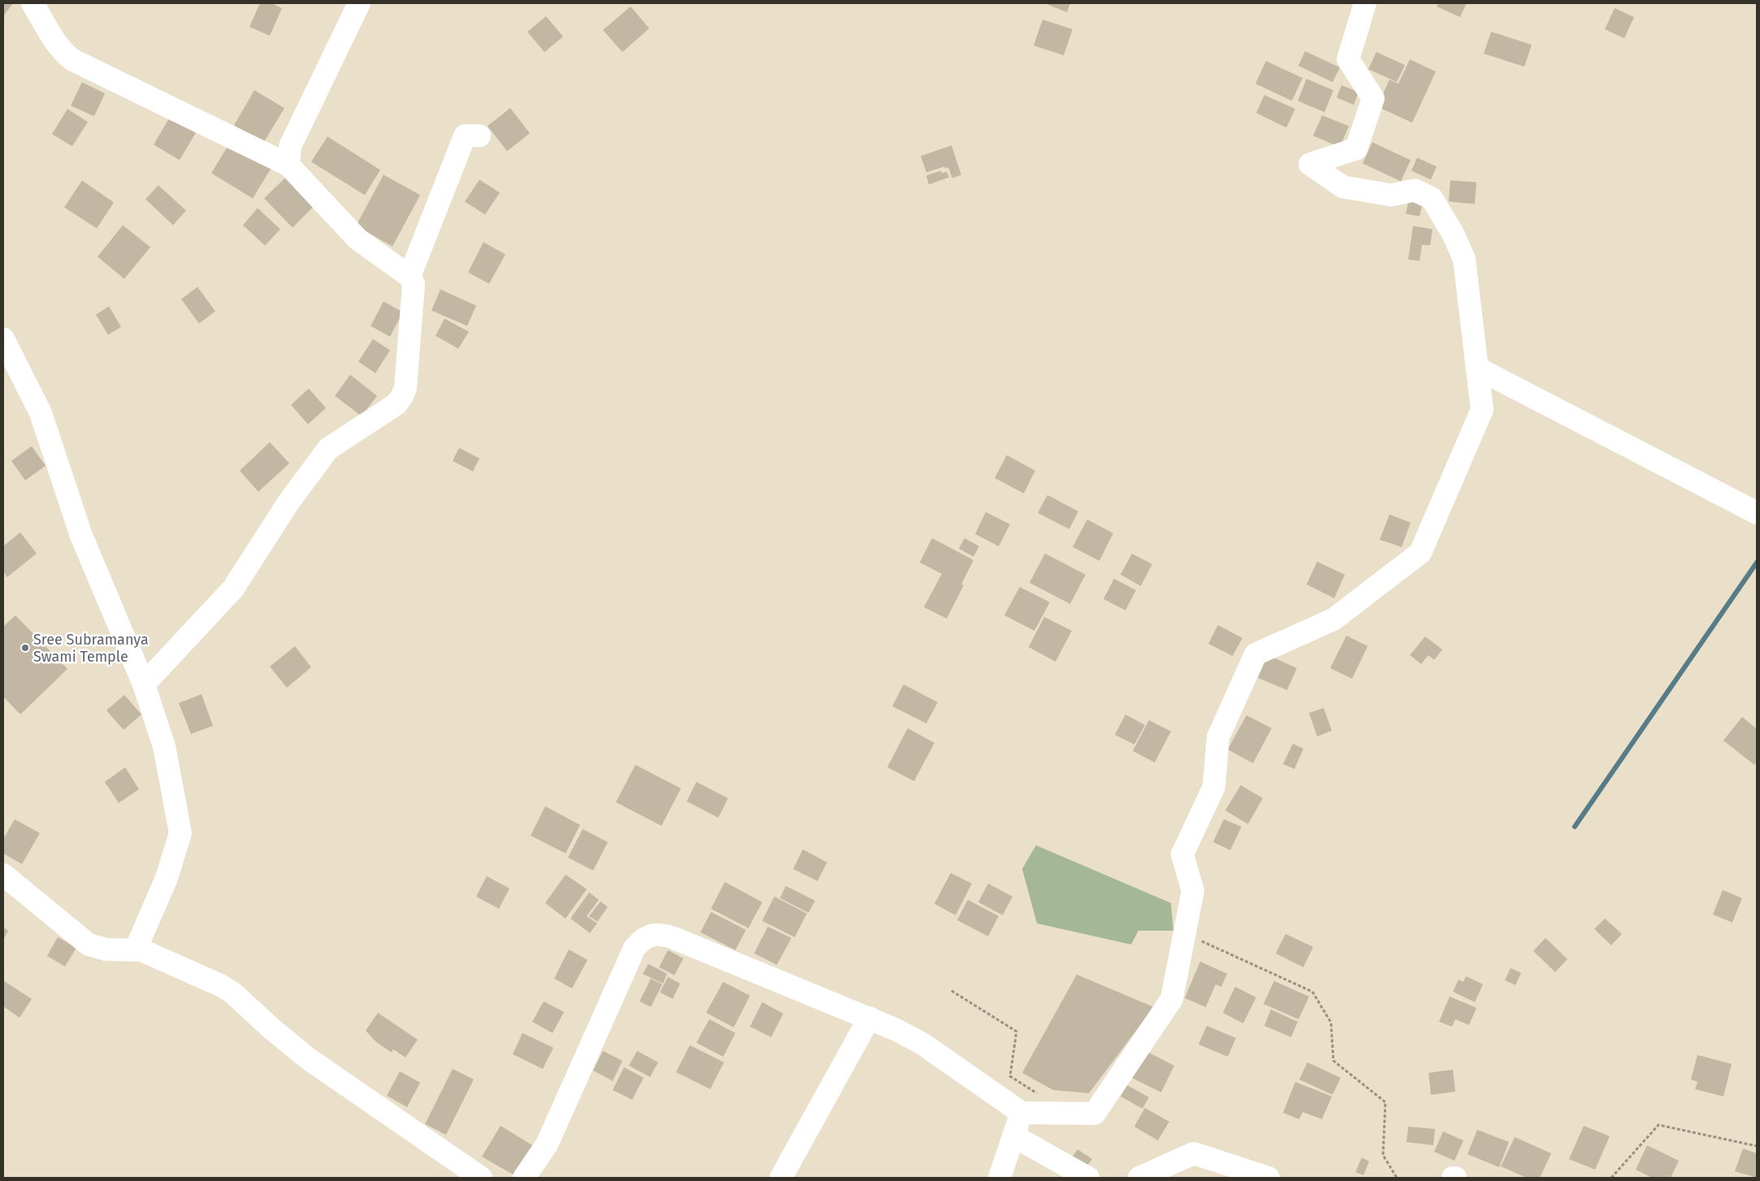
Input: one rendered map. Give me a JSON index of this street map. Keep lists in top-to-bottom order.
{
  "places": ["Sree Subramanya Swami Temple"]
}
